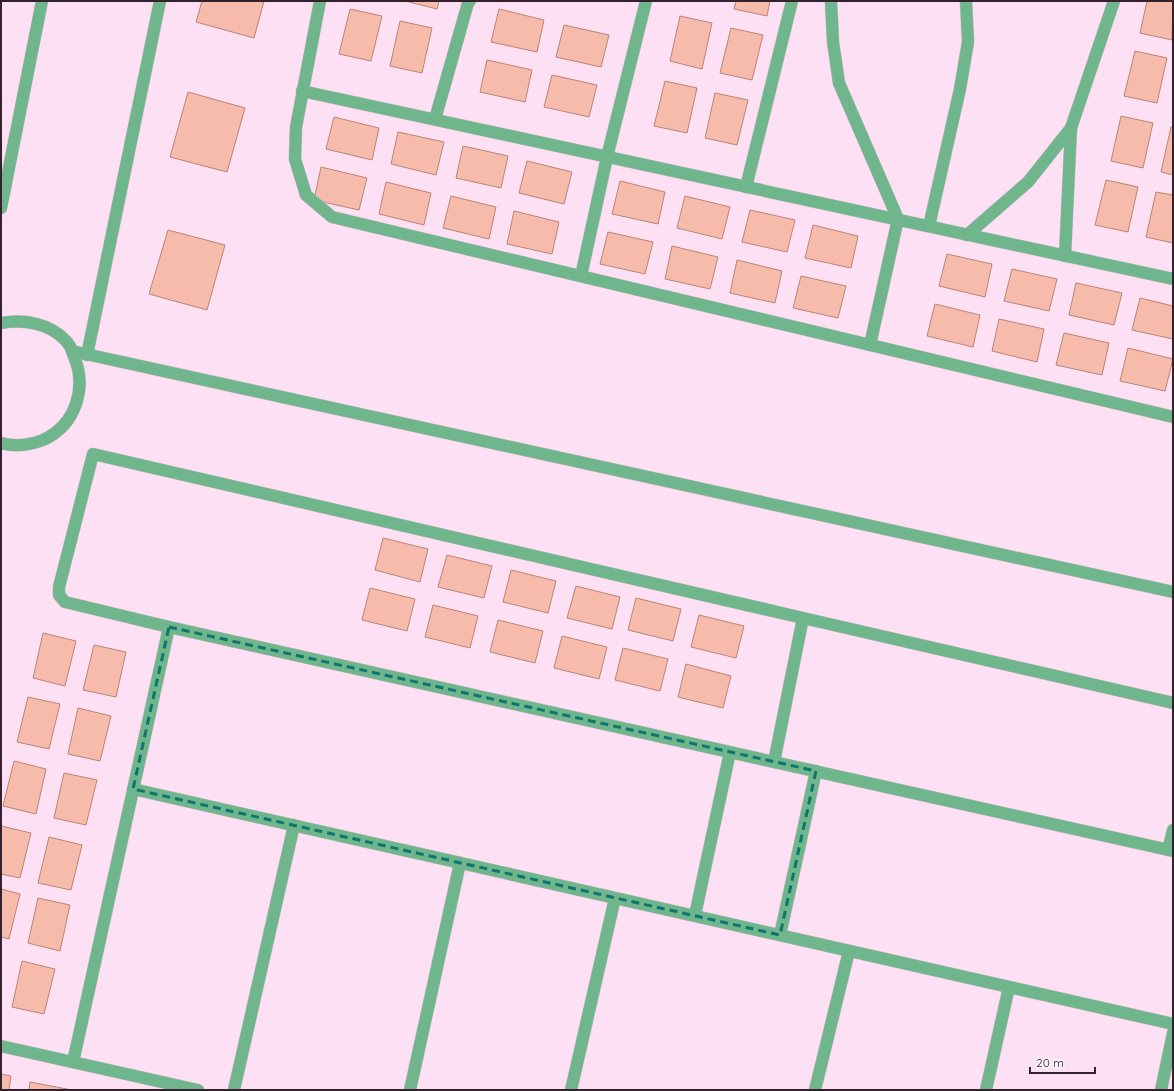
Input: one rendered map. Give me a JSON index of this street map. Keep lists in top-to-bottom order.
{
  "scale_bar": "20 m"
}
